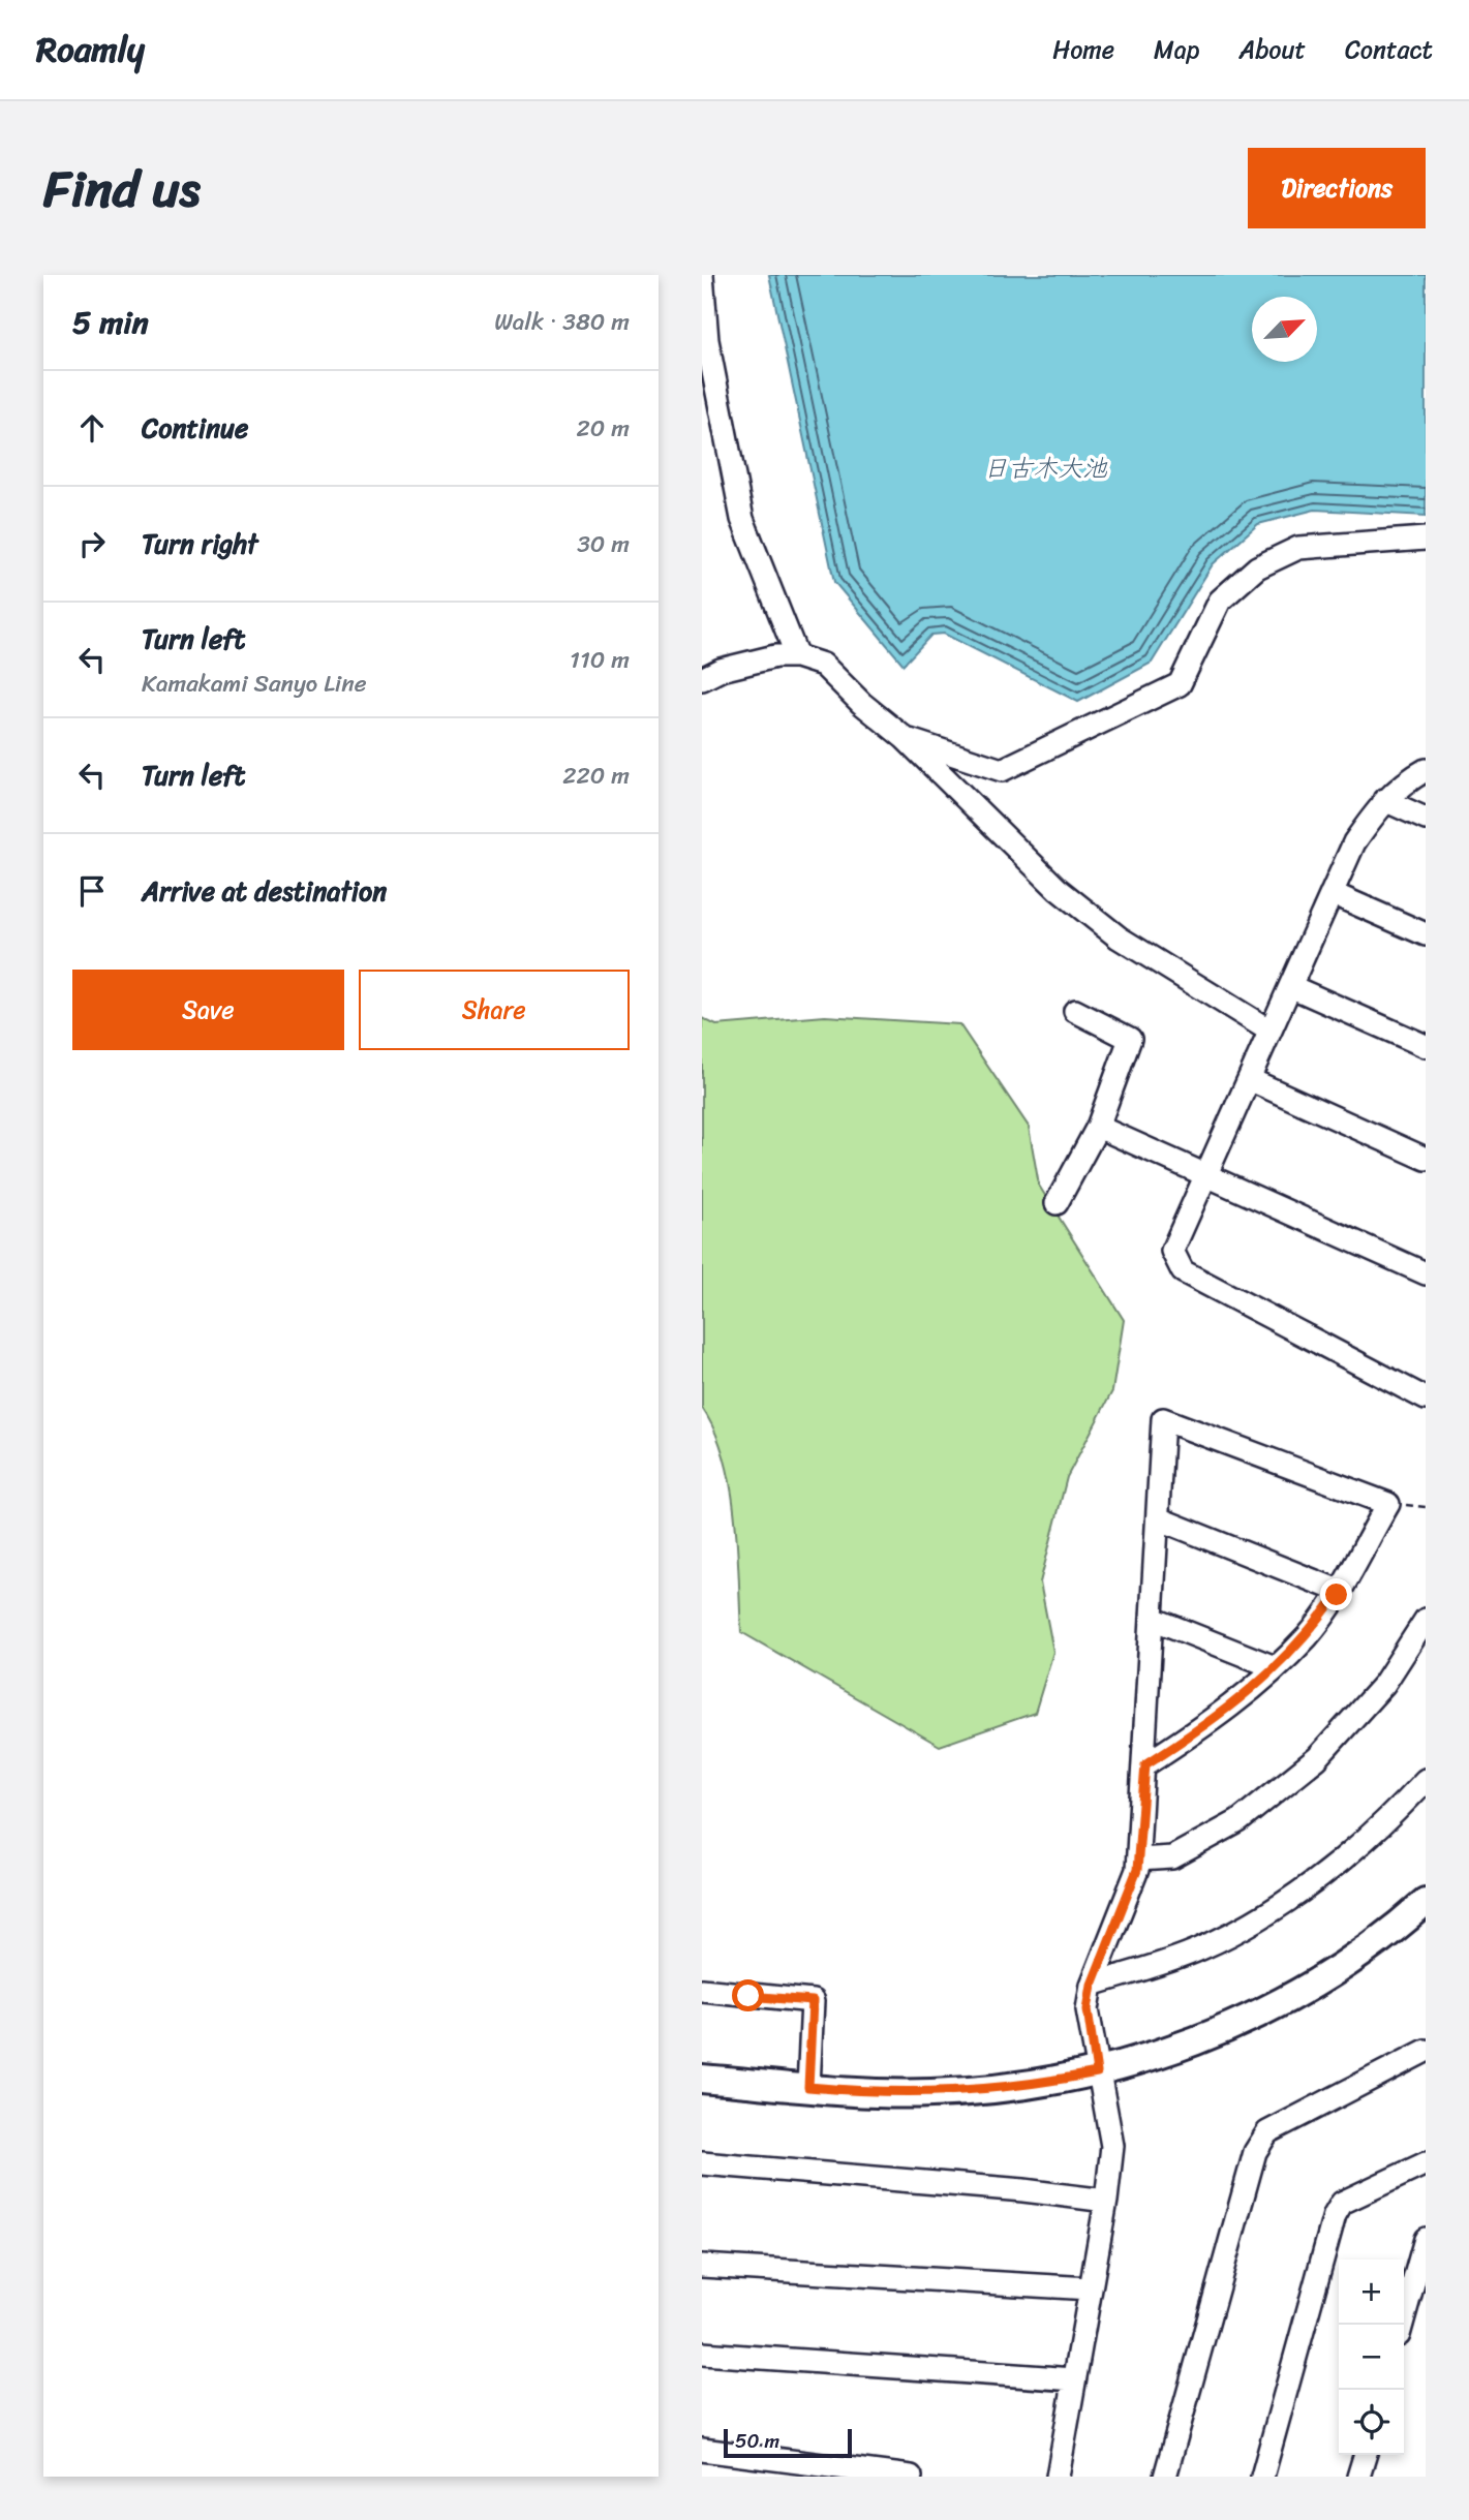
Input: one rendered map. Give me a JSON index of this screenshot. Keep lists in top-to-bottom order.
{
  "water": ["日古木大池"],
  "scale_bar": "50 m",
  "north": "top right",
  "page": {
    "header": "Roamly",
    "nav": [
      "Home",
      "Map",
      "About",
      "Contact"
    ],
    "title": "Find us",
    "buttons": [
      "Directions",
      ["Save", "Share"]
    ],
    "heading": ["5 min", "Walk · 380 m"],
    "list": [
      ["Continue", "20 m"],
      ["Turn right", "30 m"],
      ["Turn left", "Kamakami Sanyo Line", "110 m"],
      ["Turn left", "220 m"],
      "Arrive at destination"
    ],
    "map_buttons": ["+", "−"],
    "scale": "50 m"
  }
}
